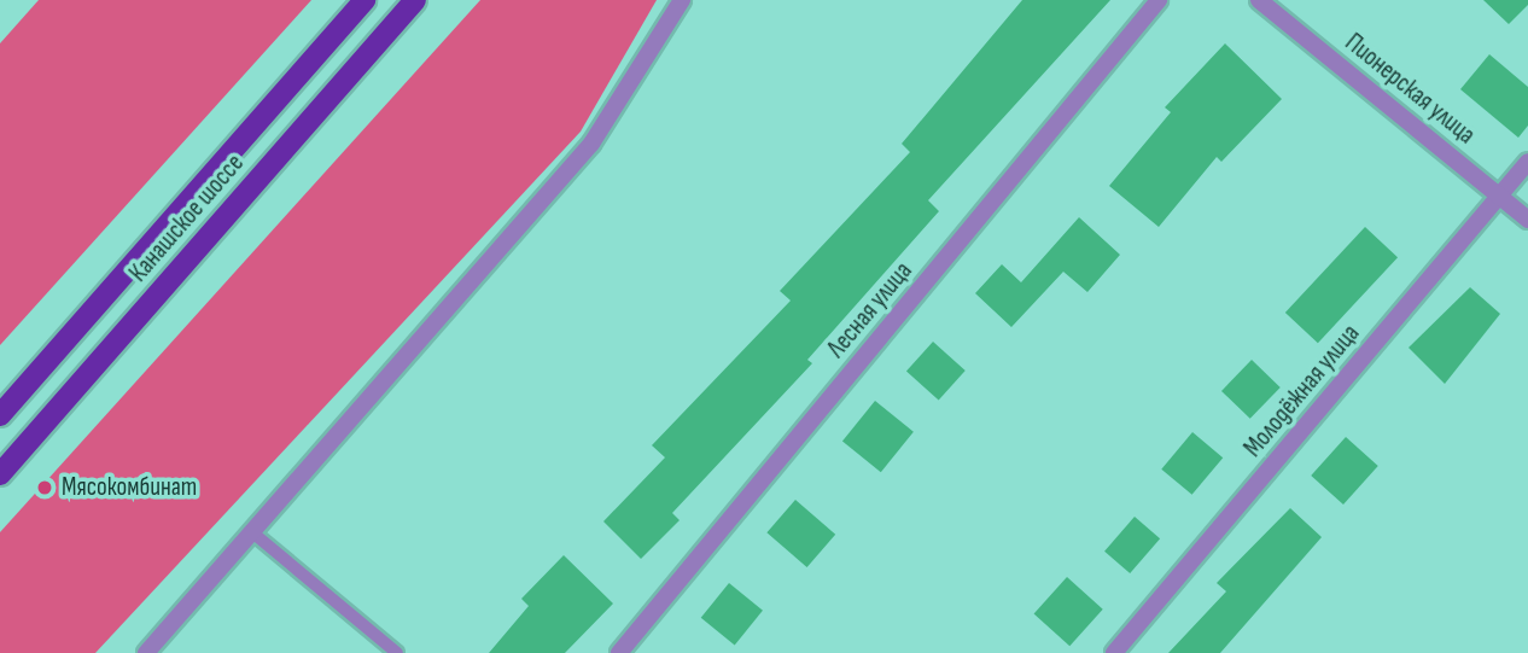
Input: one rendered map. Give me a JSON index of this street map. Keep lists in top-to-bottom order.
{
  "streets": {
    "main road": ["Канашское шоссе"],
    "street": ["Пионерская улица", "Лесная улица", "Молодёжная улица"]
  },
  "crossings": [
    ["Пионерская улица", "Молодёжная улица"]
  ],
  "places": ["Мясокомбинат"]
}
